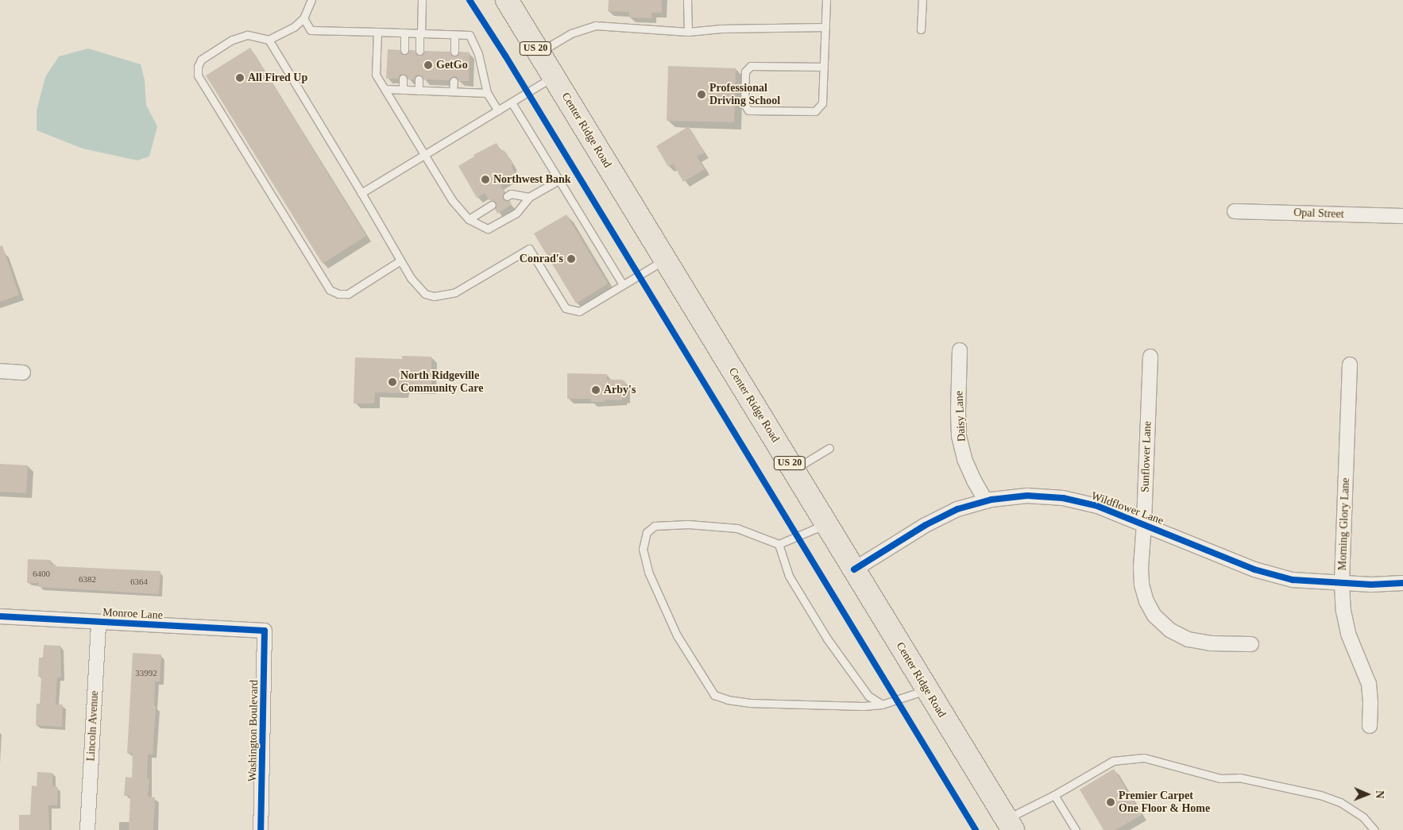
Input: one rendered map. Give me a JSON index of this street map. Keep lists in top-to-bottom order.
{
  "streets": {
    "main road": ["US 20", "Center Ridge Road"],
    "street": [
      "Opal Street",
      "Daisy Lane",
      "Sunflower Lane",
      "Wildflower Lane",
      "Morning Glory Lane",
      "Monroe Lane",
      "Lincoln Avenue",
      "Washington Boulevard"
    ]
  },
  "crossings": [
    ["Center Ridge Road", "Wildflower Lane"],
    ["Daisy Lane", "Wildflower Lane"],
    ["Sunflower Lane", "Wildflower Lane"],
    ["Wildflower Lane", "Morning Glory Lane"],
    ["Monroe Lane", "Lincoln Avenue"],
    ["Monroe Lane", "Washington Boulevard"]
  ],
  "places": [
    "GetGo",
    "All Fired Up",
    "Professional Driving School",
    "Northwest Bank",
    "Conrad's",
    "North Ridgeville Community Care",
    "Arby's",
    "Premier Carpet One Floor & Home"
  ],
  "house_numbers": [
    "6400",
    "6382",
    "6364",
    "33992"
  ],
  "north": "right"
}
